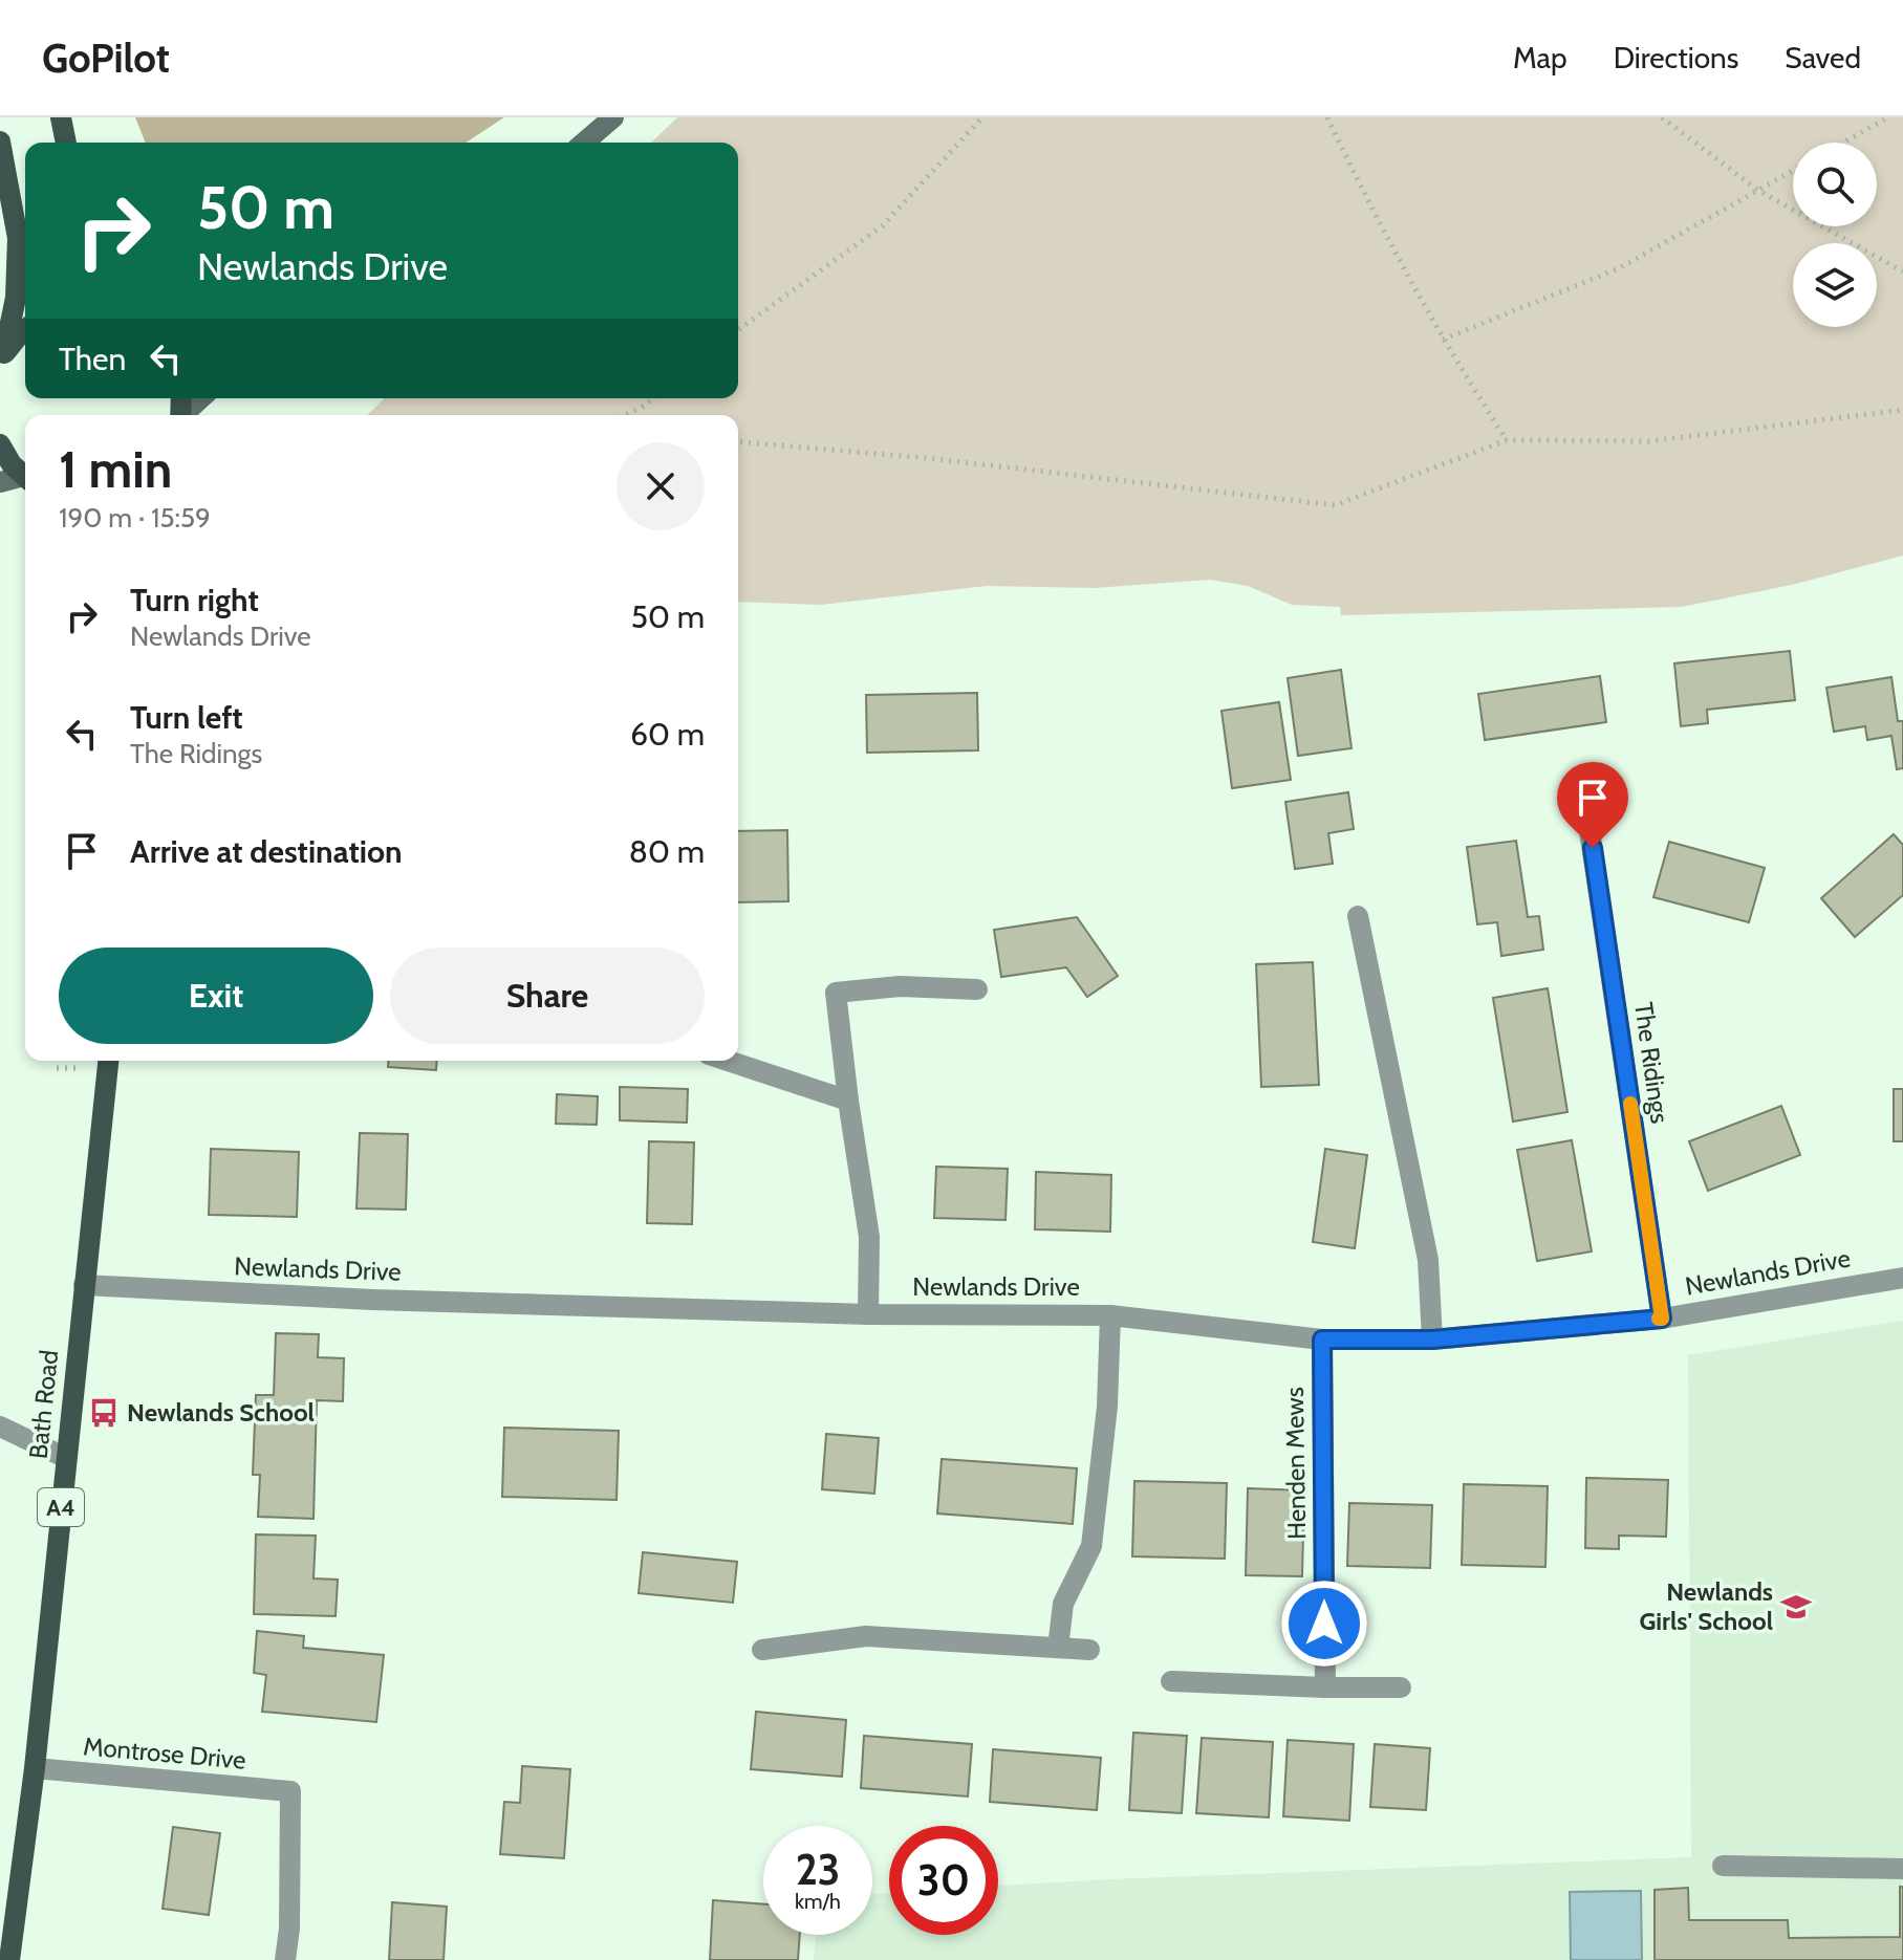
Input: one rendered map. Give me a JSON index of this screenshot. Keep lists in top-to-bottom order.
{
  "streets": {
    "main road": ["Bath Road", "A4"],
    "street": [
      "The Ridings",
      "Newlands Drive",
      "Henden Mews",
      "Montrose Drive"
    ]
  },
  "crossings": [
    ["The Ridings", "Newlands Drive"],
    ["Newlands Drive", "Bath Road"],
    ["Newlands Drive", "Henden Mews"],
    ["Bath Road", "Montrose Drive"]
  ],
  "places": {
    "bus stop": ["Newlands School"],
    "school or university": ["Newlands Girls' School"]
  },
  "page": {
    "header": "GoPilot",
    "nav": ["Map", "Directions", "Saved"],
    "turn": ["50 m", "Newlands Drive"],
    "then": "Then",
    "heading": ["1 min", "190 m · 15:59"],
    "list": [
      {
        "name": "Turn right",
        "note": "Newlands Drive",
        "value": "50 m"
      },
      {
        "name": "Turn left",
        "note": "The Ridings",
        "value": "60 m"
      },
      {
        "name": "Arrive at destination",
        "value": "80 m"
      }
    ],
    "buttons": ["Exit", "Share"],
    "speed": "23 km/h",
    "limit": "30"
  }
}
